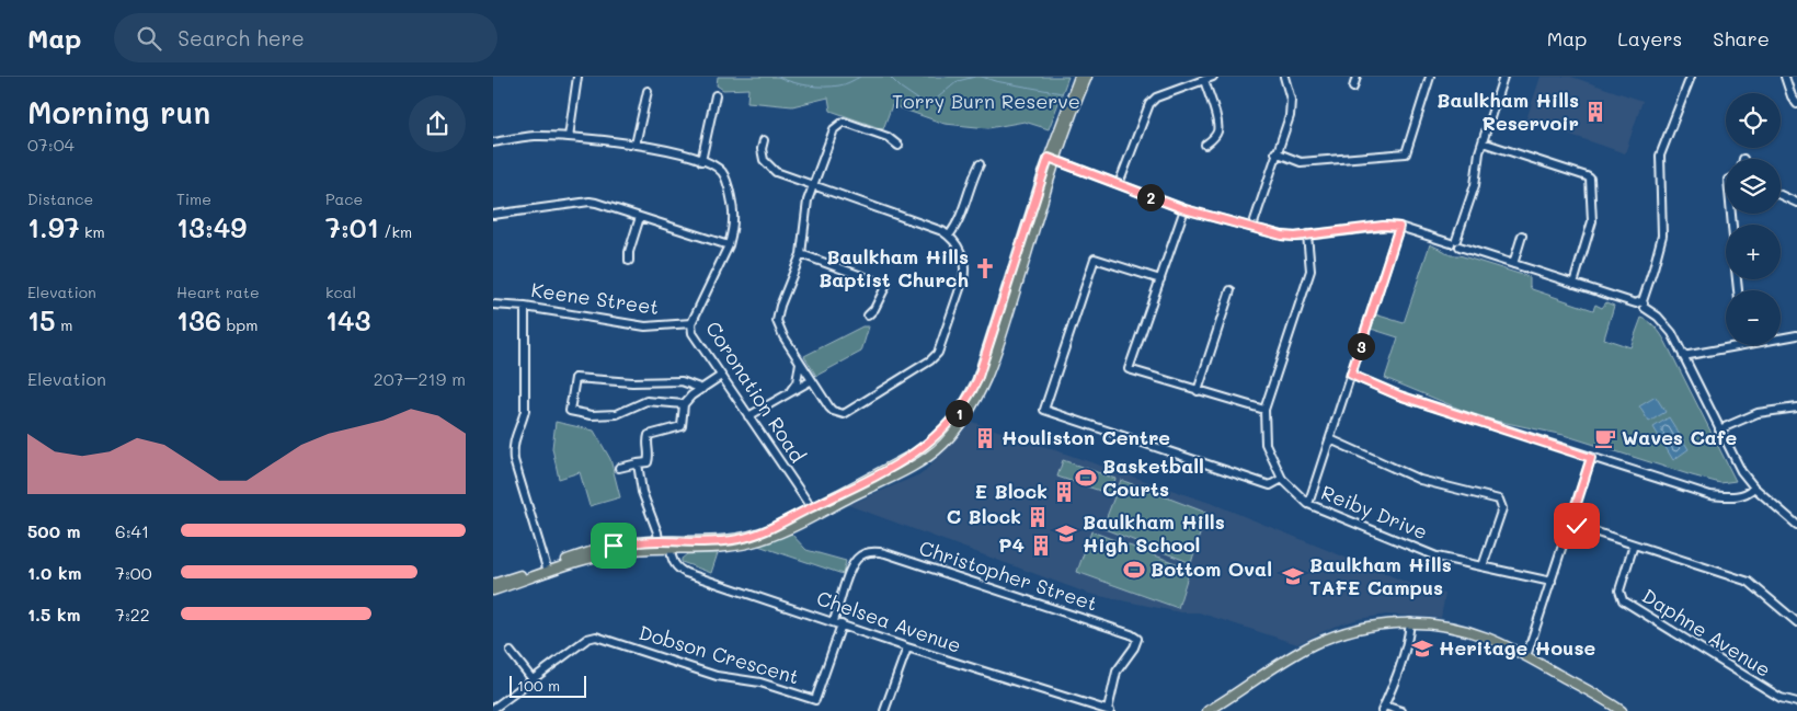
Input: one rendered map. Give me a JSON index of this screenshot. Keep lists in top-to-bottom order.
{
  "streets": {
    "street": [
      "Keene Street",
      "Coronation Road",
      "Reiby Drive",
      "Christopher Street",
      "Chelsea Avenue",
      "Daphne Avenue",
      "Dobson Crescent"
    ]
  },
  "crossings": [
    ["Keene Street", "Coronation Road"],
    ["Christopher Street", "Chelsea Avenue"],
    ["Chelsea Avenue", "Dobson Crescent"]
  ],
  "parks": ["Torry Burn Reserve"],
  "places": {
    "building": [
      "Baulkham Hills Reservoir",
      "Houliston Centre",
      "E Block",
      "C Block",
      "P4"
    ],
    "church": ["Baulkham Hills Baptist Church"],
    "cafe": ["Waves Cafe"],
    "sports": ["Basketball Courts", "Bottom Oval"],
    "school or university": ["Baulkham Hills High School", "Baulkham Hills TAFE Campus", "Heritage House"]
  },
  "scale_bar": "100 m",
  "page": {
    "header": "Map",
    "search": "Search here",
    "nav": ["Map", "Layers", "Share"],
    "heading": ["Morning run", "07:04"],
    "map_buttons": ["+", "−"],
    "stats": [
      ["Distance", "1.97 km"],
      ["Time", "13:49"],
      ["Pace", "7:01 /km"],
      ["Elevation", "15 m"],
      ["Heart rate", "136 bpm"],
      ["kcal", "143"]
    ],
    "pins": ["2", "3", "1"],
    "chart": ["Elevation", "207–219 m"],
    "list": [
      {
        "name": "500 m",
        "note": "6:41"
      },
      {
        "name": "1.0 km",
        "note": "7:00"
      },
      {
        "name": "1.5 km",
        "note": "7:22"
      }
    ],
    "scale": "100 m"
  }
}
